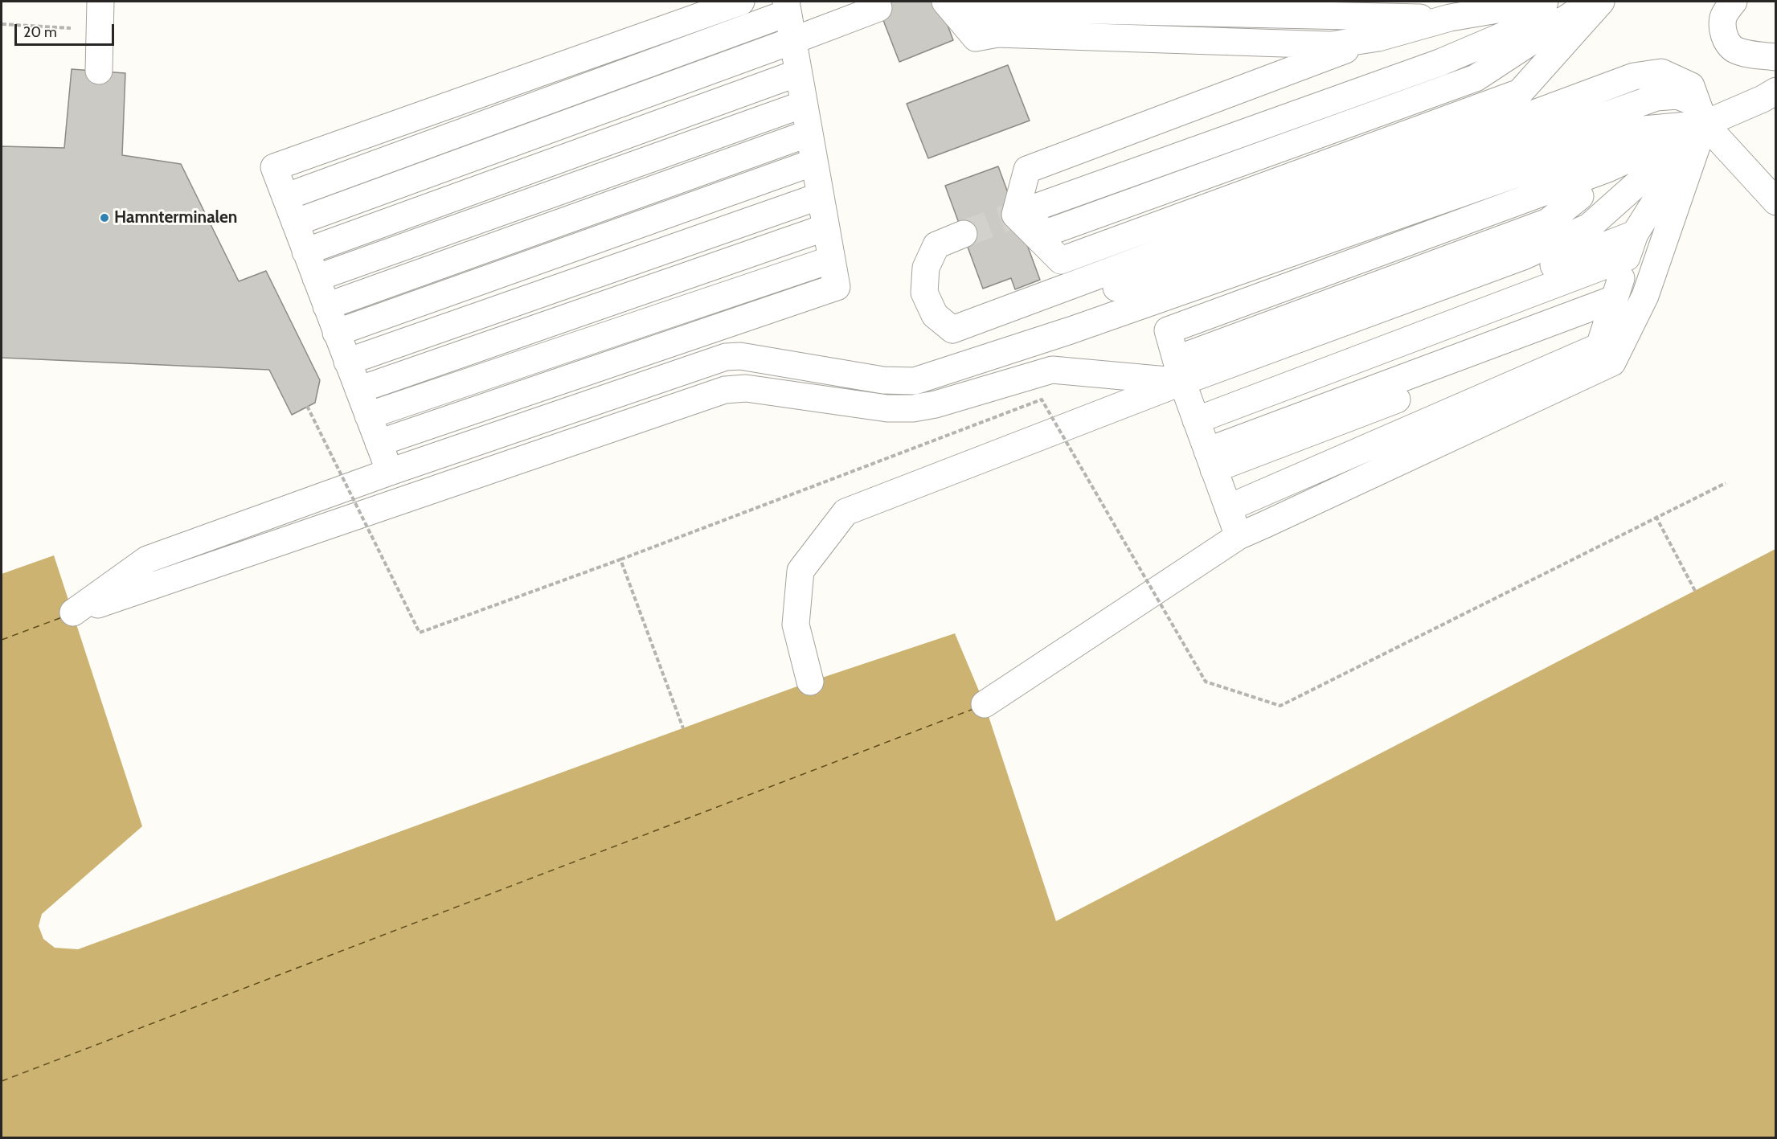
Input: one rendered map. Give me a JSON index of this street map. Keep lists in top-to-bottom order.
{
  "places": ["Hamnterminalen"],
  "scale_bar": "20 m"
}
